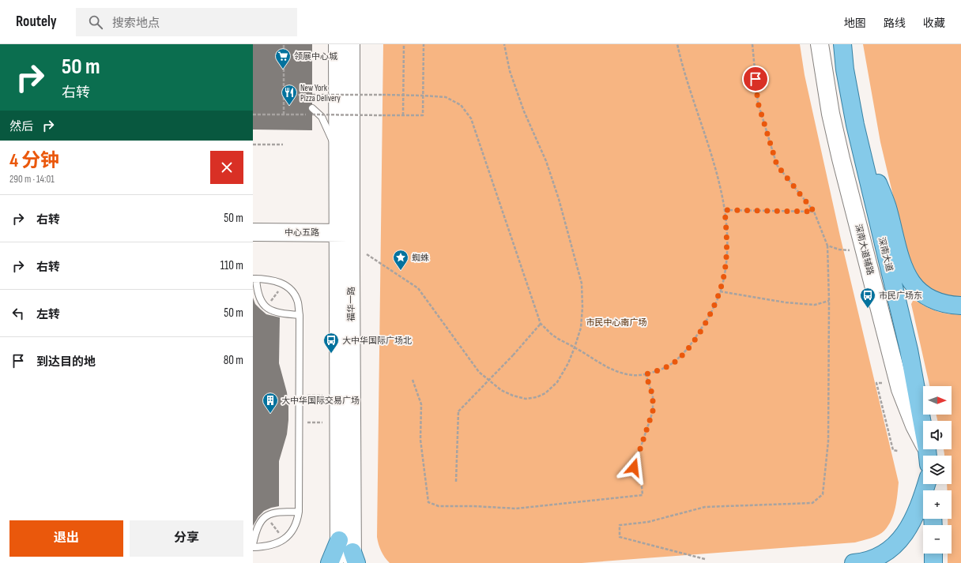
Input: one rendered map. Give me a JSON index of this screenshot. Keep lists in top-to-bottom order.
{
  "streets": {
    "main road": ["深南大道"],
    "street": ["中心五路", "深南大道辅路", "福华一路"]
  },
  "crossings": [
    ["中心五路", "福华一路"]
  ],
  "parks": ["市民中心南广场"],
  "places": {
    "supermarket": ["领展中心城"],
    "restaurant": ["New York Pizza Delivery"],
    "place": ["蜘蛛"],
    "bus stop": ["市民广场东", "大中华国际广场北"],
    "building": ["大中华国际交易广场"]
  },
  "north": "right",
  "page": {
    "header": "Routely",
    "search": "搜索地点",
    "nav": ["地图", "路线", "收藏"],
    "turn": ["50 m", "右转"],
    "then": "然后",
    "heading": ["4 分钟", "290 m · 14:01"],
    "list": [
      {
        "name": "右转",
        "value": "50 m"
      },
      {
        "name": "右转",
        "value": "110 m"
      },
      {
        "name": "左转",
        "value": "50 m"
      },
      {
        "name": "到达目的地",
        "value": "80 m"
      }
    ],
    "map_buttons": ["+", "−"],
    "buttons": ["退出", "分享"]
  }
}
